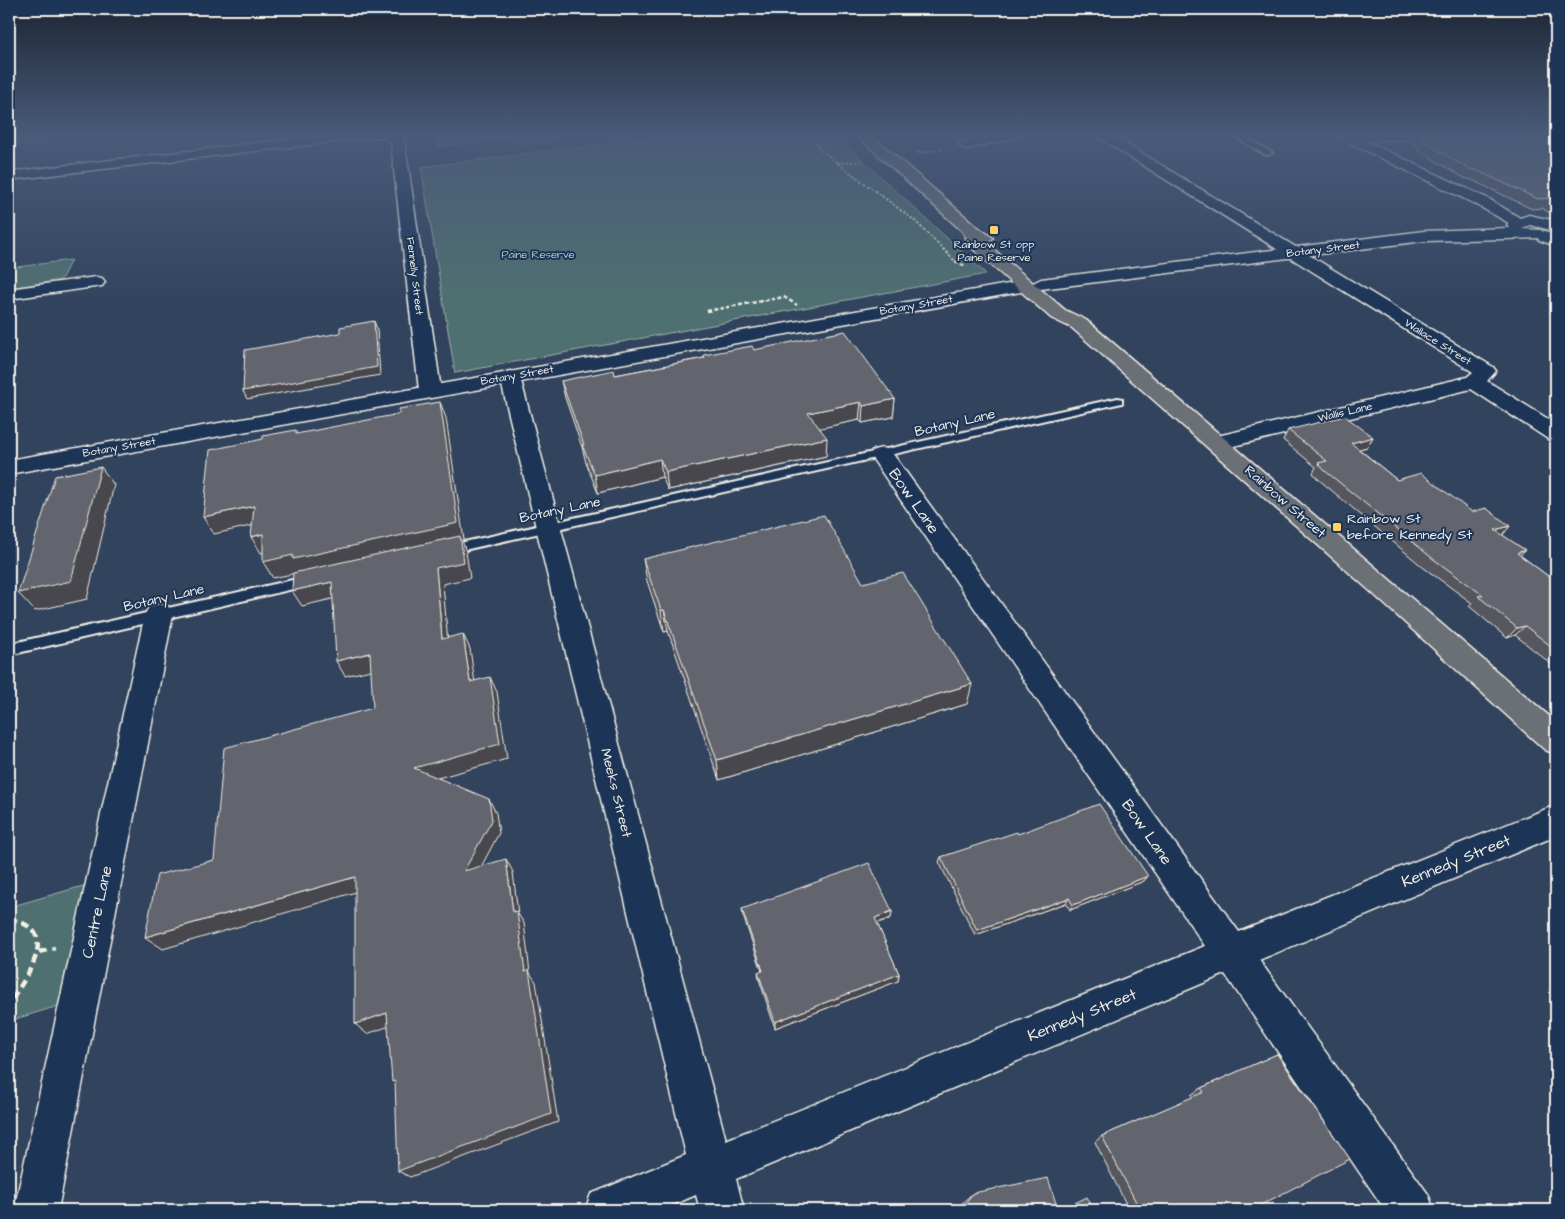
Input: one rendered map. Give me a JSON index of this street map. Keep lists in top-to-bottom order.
{
  "streets": {
    "main road": ["Rainbow Street"],
    "street": [
      "Botany Street",
      "Fennelly Street",
      "Wallace Street",
      "Wallis Lane",
      "Bow Lane",
      "Meeks Street",
      "Kennedy Street",
      "Centre Lane"
    ],
    "lane": ["Botany Lane"]
  },
  "crossings": [
    ["Botany Street", "Fennelly Street"],
    ["Botany Street", "Wallace Street"],
    ["Botany Street", "Rainbow Street"],
    ["Botany Street", "Meeks Street"],
    ["Wallace Street", "Wallis Lane"],
    ["Wallis Lane", "Rainbow Street"],
    ["Botany Lane", "Bow Lane"],
    ["Botany Lane", "Meeks Street"],
    ["Botany Lane", "Centre Lane"],
    ["Bow Lane", "Kennedy Street"],
    ["Meeks Street", "Kennedy Street"]
  ],
  "parks": ["Paine Reserve"],
  "places": {
    "transit": ["Rainbow St opp Paine Reserve", "Rainbow St before Kennedy St"]
  }
}
